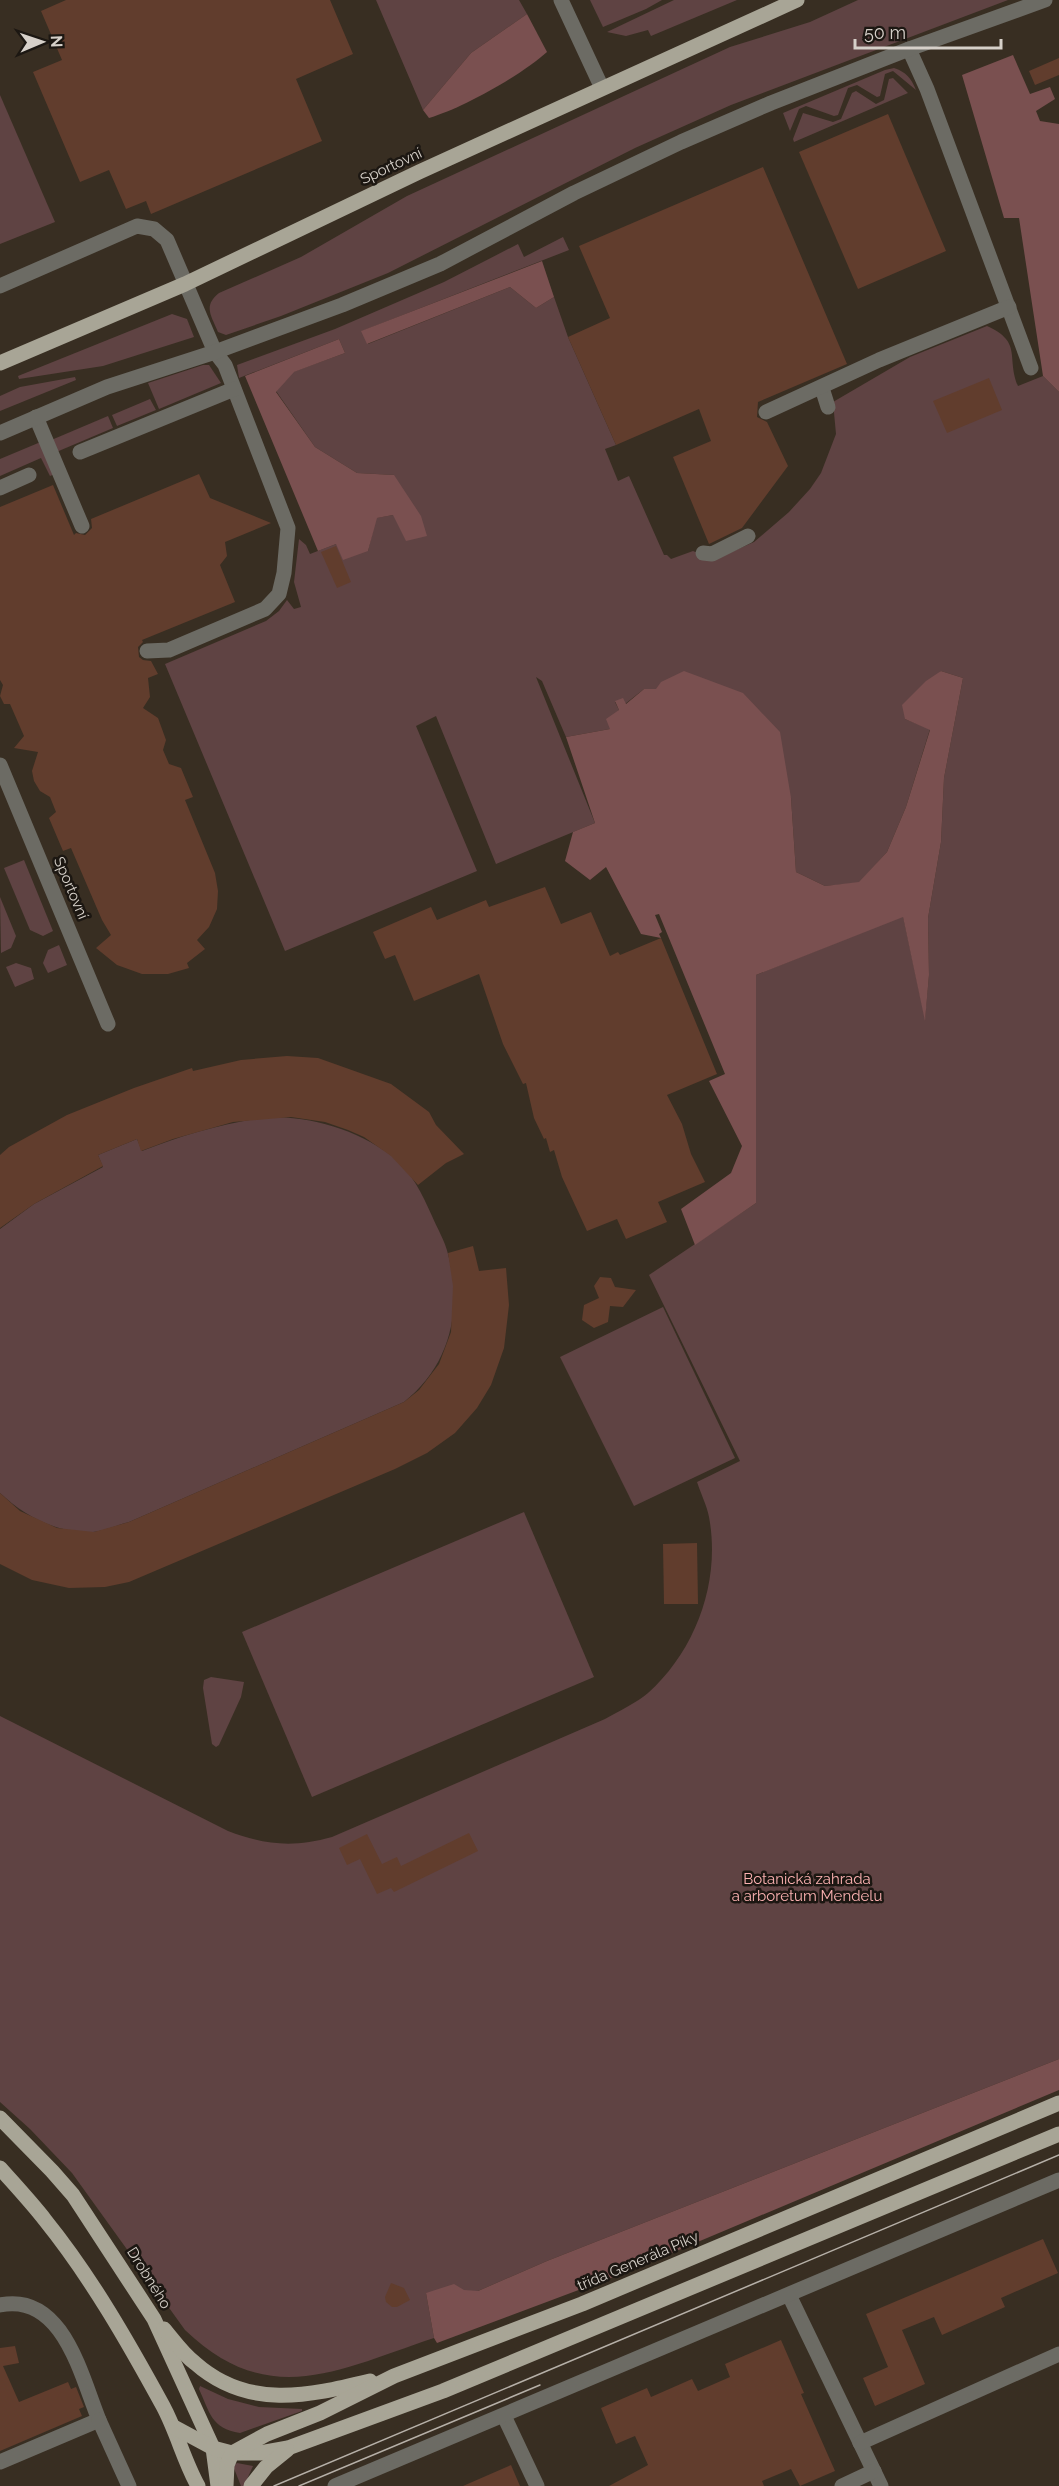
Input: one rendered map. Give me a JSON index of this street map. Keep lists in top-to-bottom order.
{
  "streets": {
    "main road": ["Sportovní", "třída Generála Píky", "Drobného"]
  },
  "parks": ["Botanická zahrada a arboretum Mendelu"],
  "scale_bar": "50 m",
  "north": "right"
}
